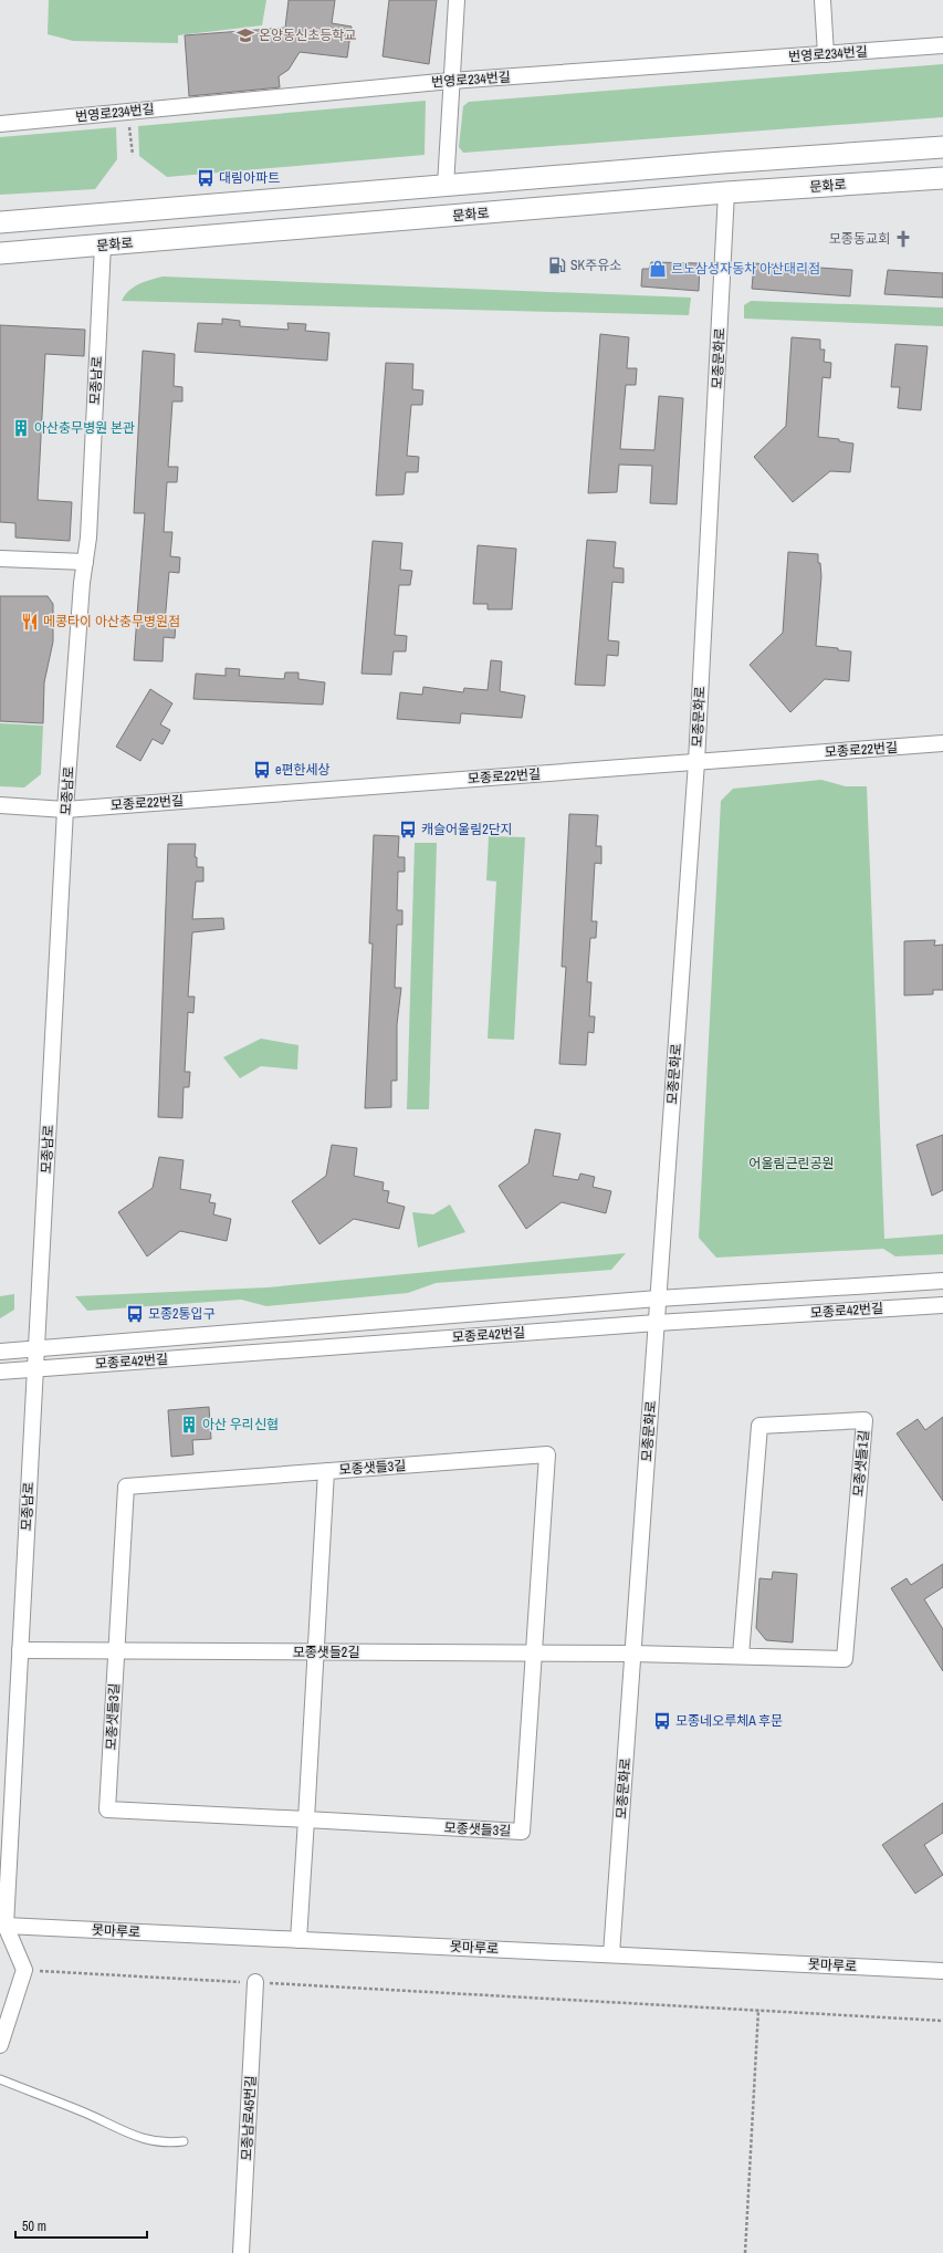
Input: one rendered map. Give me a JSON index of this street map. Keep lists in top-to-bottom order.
{
  "streets": {
    "main road": ["문화로"],
    "street": [
      "번영로234번길",
      "모종문화로",
      "모종남로",
      "모종로22번길",
      "모종로42번길",
      "모종샛들1길",
      "모종샛들3길",
      "모종샛들2길",
      "못마루로",
      "모종남로45번길"
    ]
  },
  "crossings": [
    ["문화로", "모종문화로"],
    ["문화로", "모종남로"],
    ["모종문화로", "모종로22번길"],
    ["모종문화로", "모종로42번길"],
    ["모종문화로", "모종샛들1길"],
    ["모종문화로", "모종샛들2길"],
    ["모종문화로", "못마루로"],
    ["모종남로", "모종로22번길"],
    ["모종남로", "모종로42번길"],
    ["모종남로", "모종샛들2길"],
    ["모종남로", "못마루로"],
    ["모종샛들1길", "모종샛들2길"],
    ["모종샛들3길", "모종샛들2길"]
  ],
  "parks": ["어울림근린공원"],
  "places": {
    "school or university": ["온양동신초등학교"],
    "bus stop": [
      "대림아파트",
      "e편한세상",
      "캐슬어울림2단지",
      "모종2통입구",
      "모종네오루체A 후문"
    ],
    "church": ["모종동교회"],
    "fuel station": ["SK주유소"],
    "shop": ["르노삼성자동차 아산대리점"],
    "building": ["아산충무병원 본관", "아산 우리신협"],
    "restaurant": ["메콩타이 아산충무병원점"]
  },
  "scale_bar": "50 m"
}
